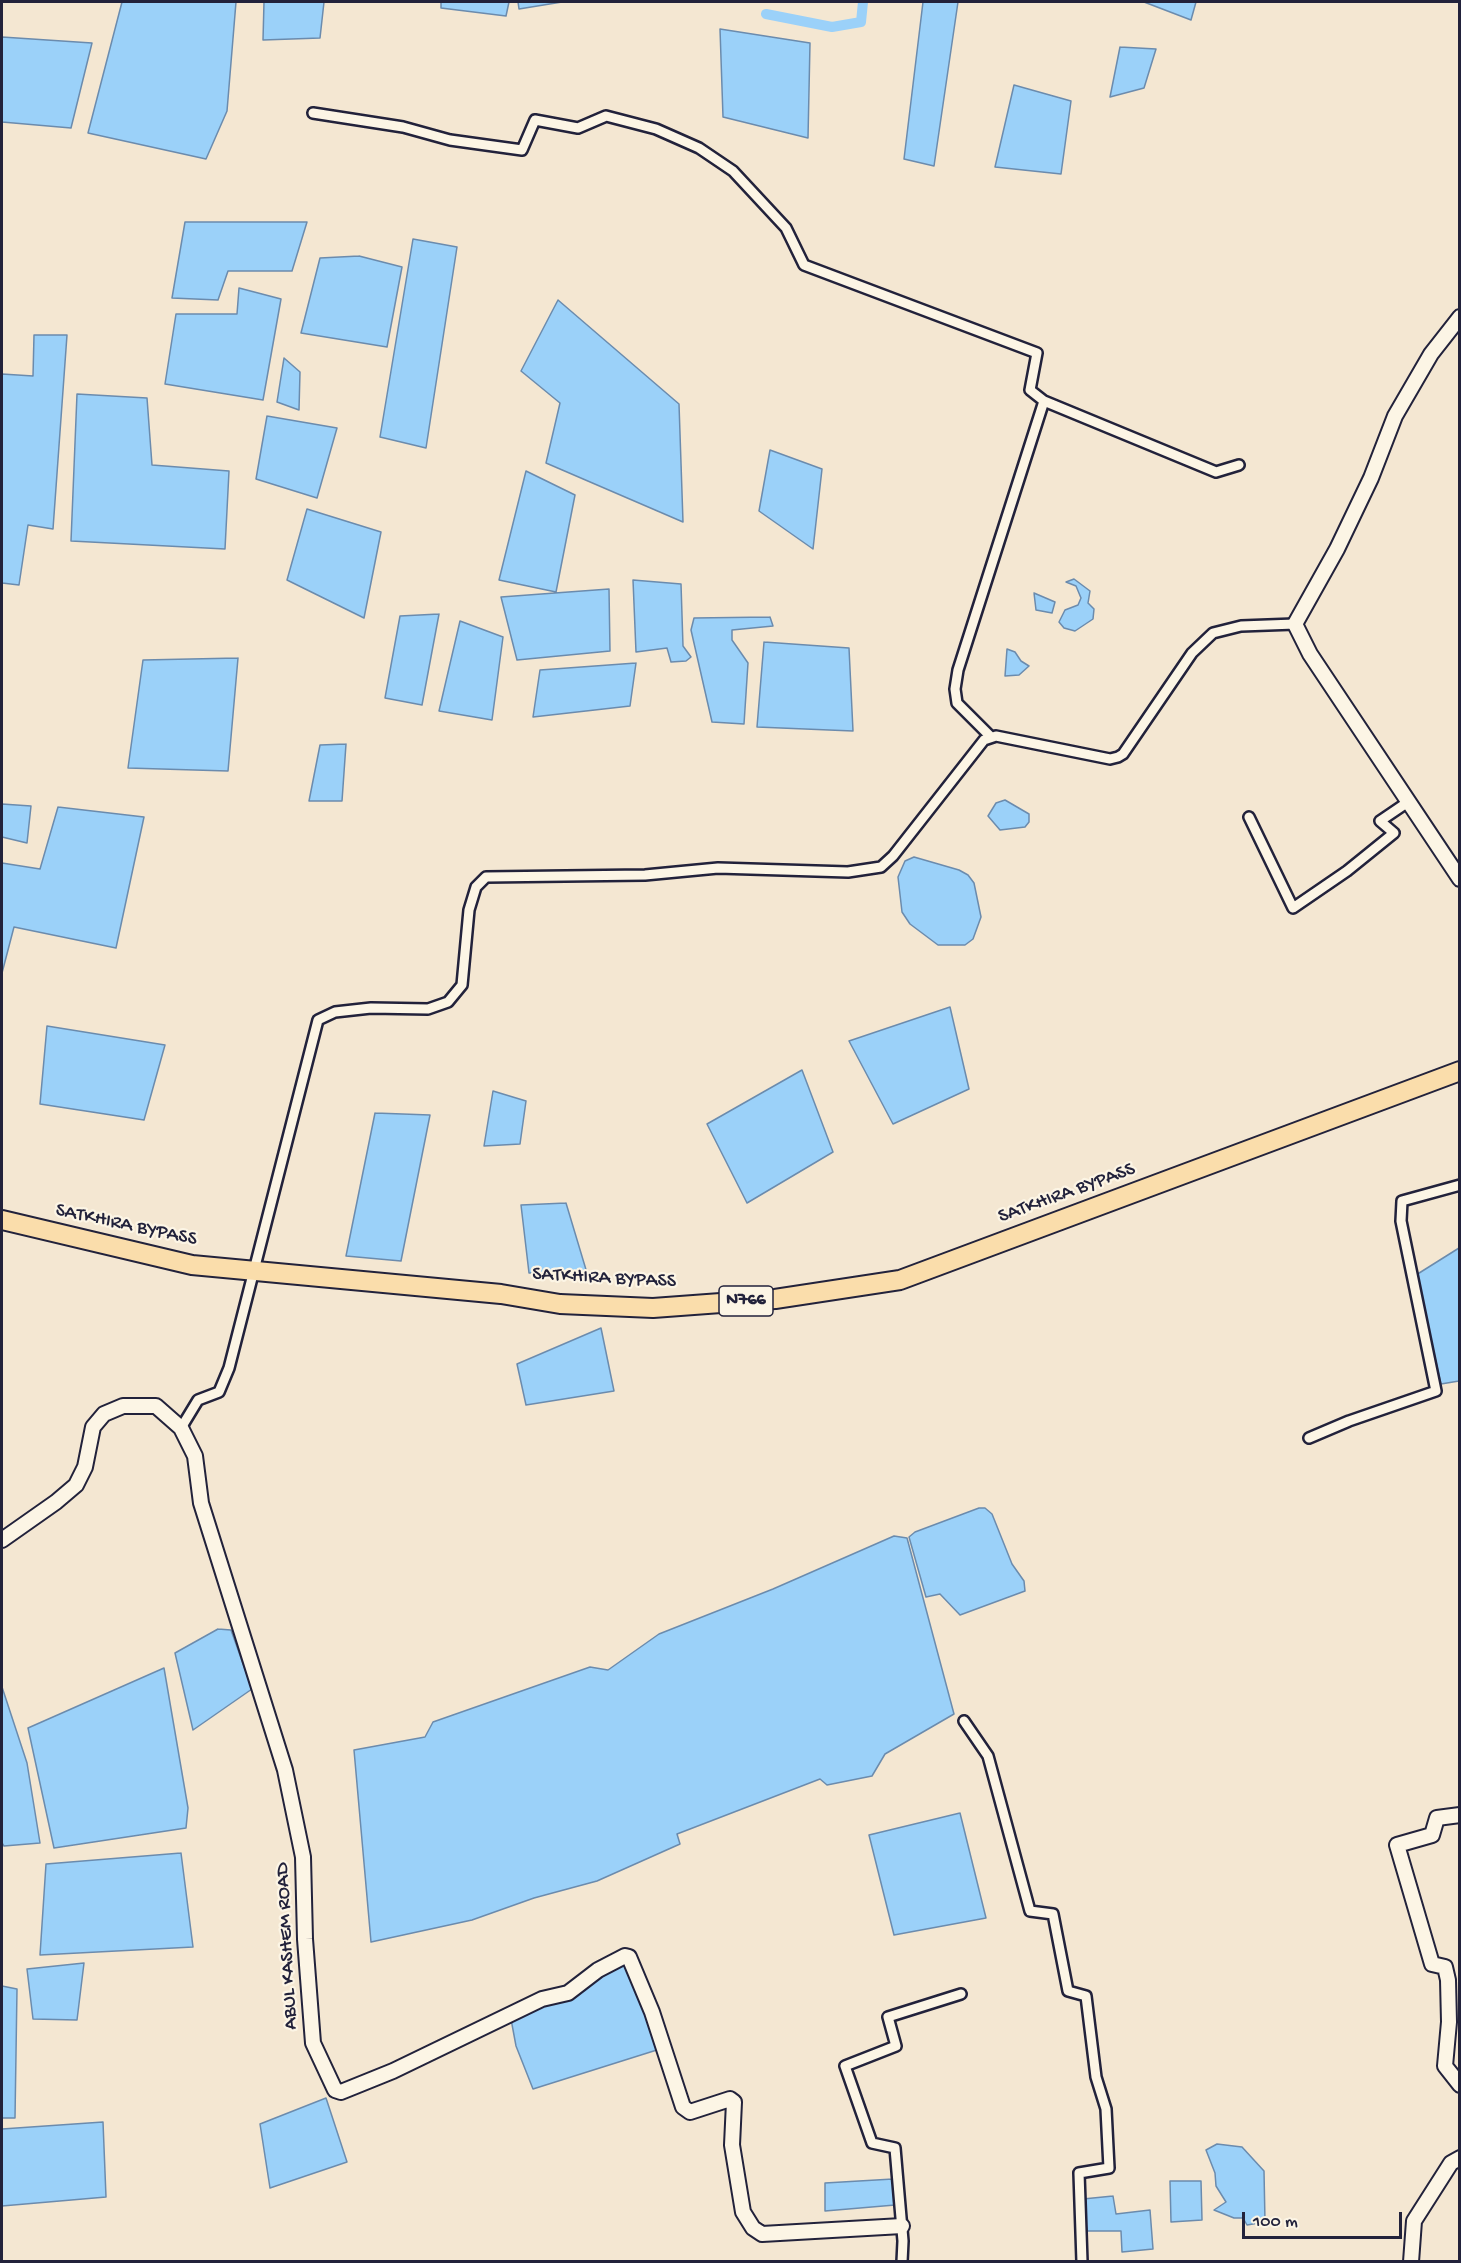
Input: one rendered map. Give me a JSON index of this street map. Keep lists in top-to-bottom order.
{
  "streets": {
    "highway": ["SATKHIRA BYPASS", "N766"],
    "street": ["ABUL KASHEM ROAD"]
  },
  "scale_bar": "100 m"
}
